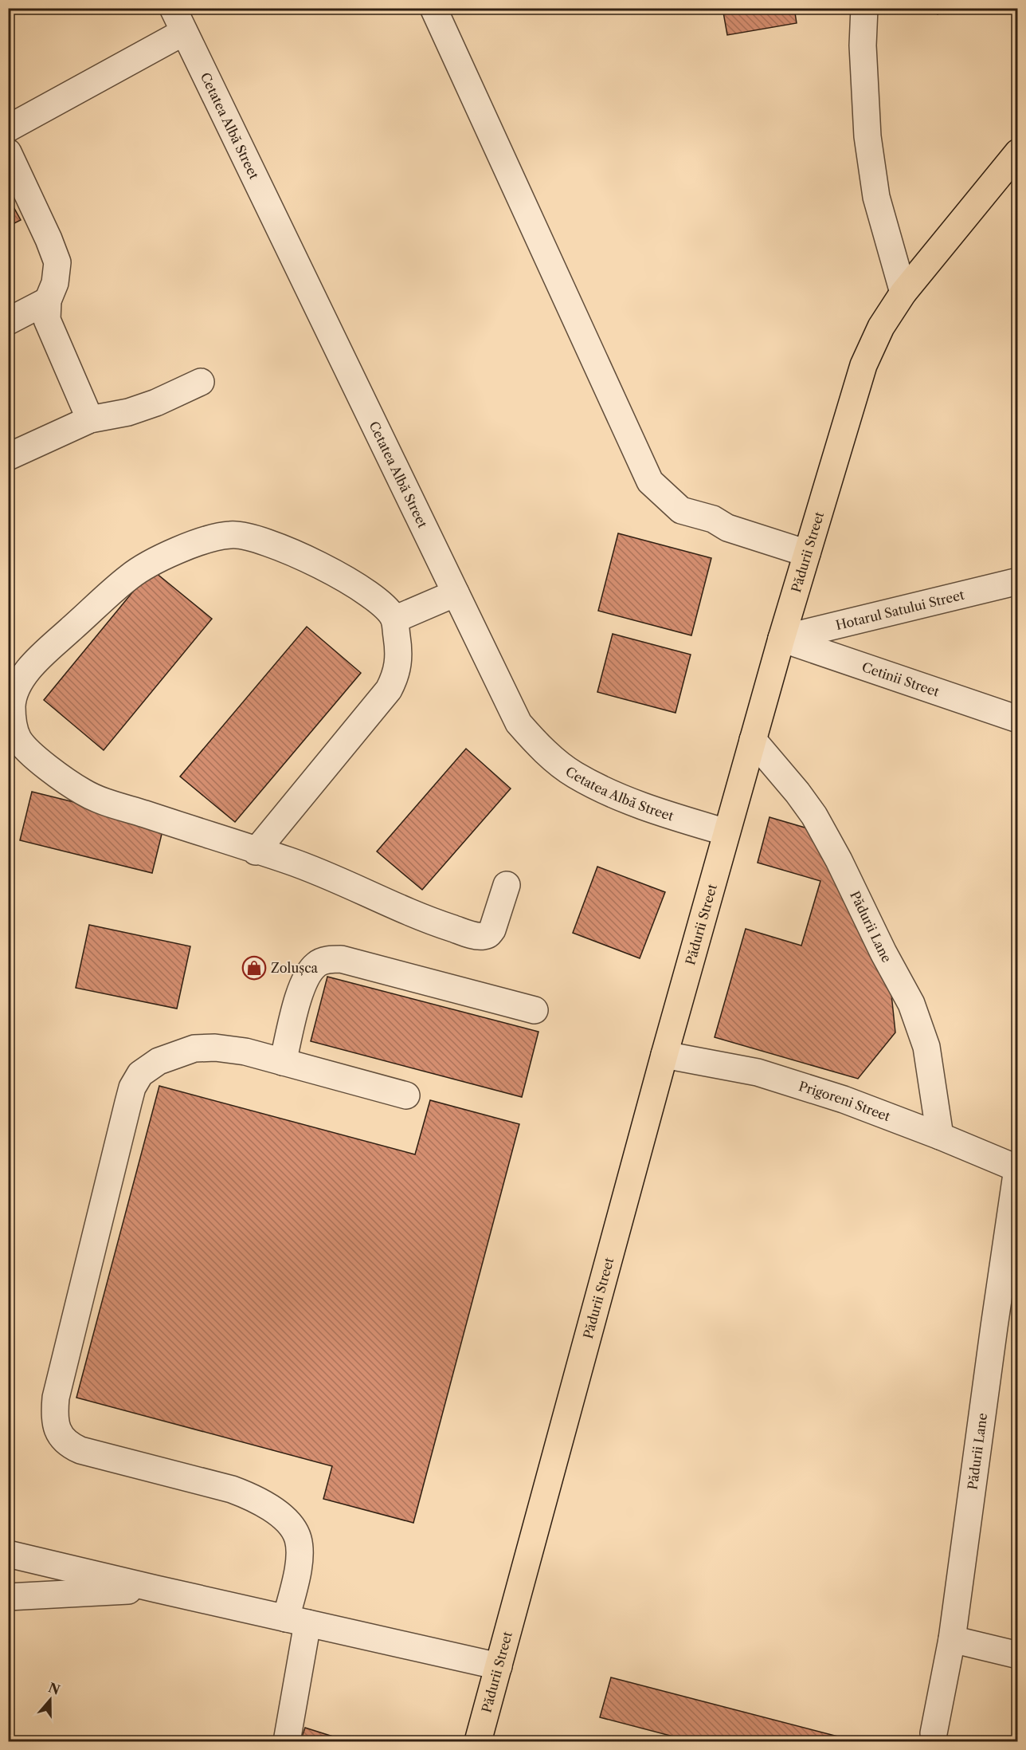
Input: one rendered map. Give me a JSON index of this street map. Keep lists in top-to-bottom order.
{
  "streets": {
    "main road": ["Pădurii Street"],
    "street": [
      "Cetatea Albă Street",
      "Hotarul Satului Street",
      "Cetinii Street",
      "Pădurii Lane",
      "Prigoreni Street"
    ]
  },
  "crossings": [
    ["Cetatea Albă Street", "Pădurii Street"],
    ["Pădurii Street", "Hotarul Satului Street"],
    ["Pădurii Street", "Cetinii Street"],
    ["Pădurii Street", "Pădurii Lane"],
    ["Pădurii Street", "Prigoreni Street"],
    ["Hotarul Satului Street", "Cetinii Street"],
    ["Pădurii Lane", "Prigoreni Street"]
  ],
  "places": {
    "shop": ["Zolușca"]
  },
  "north": "top"
}
